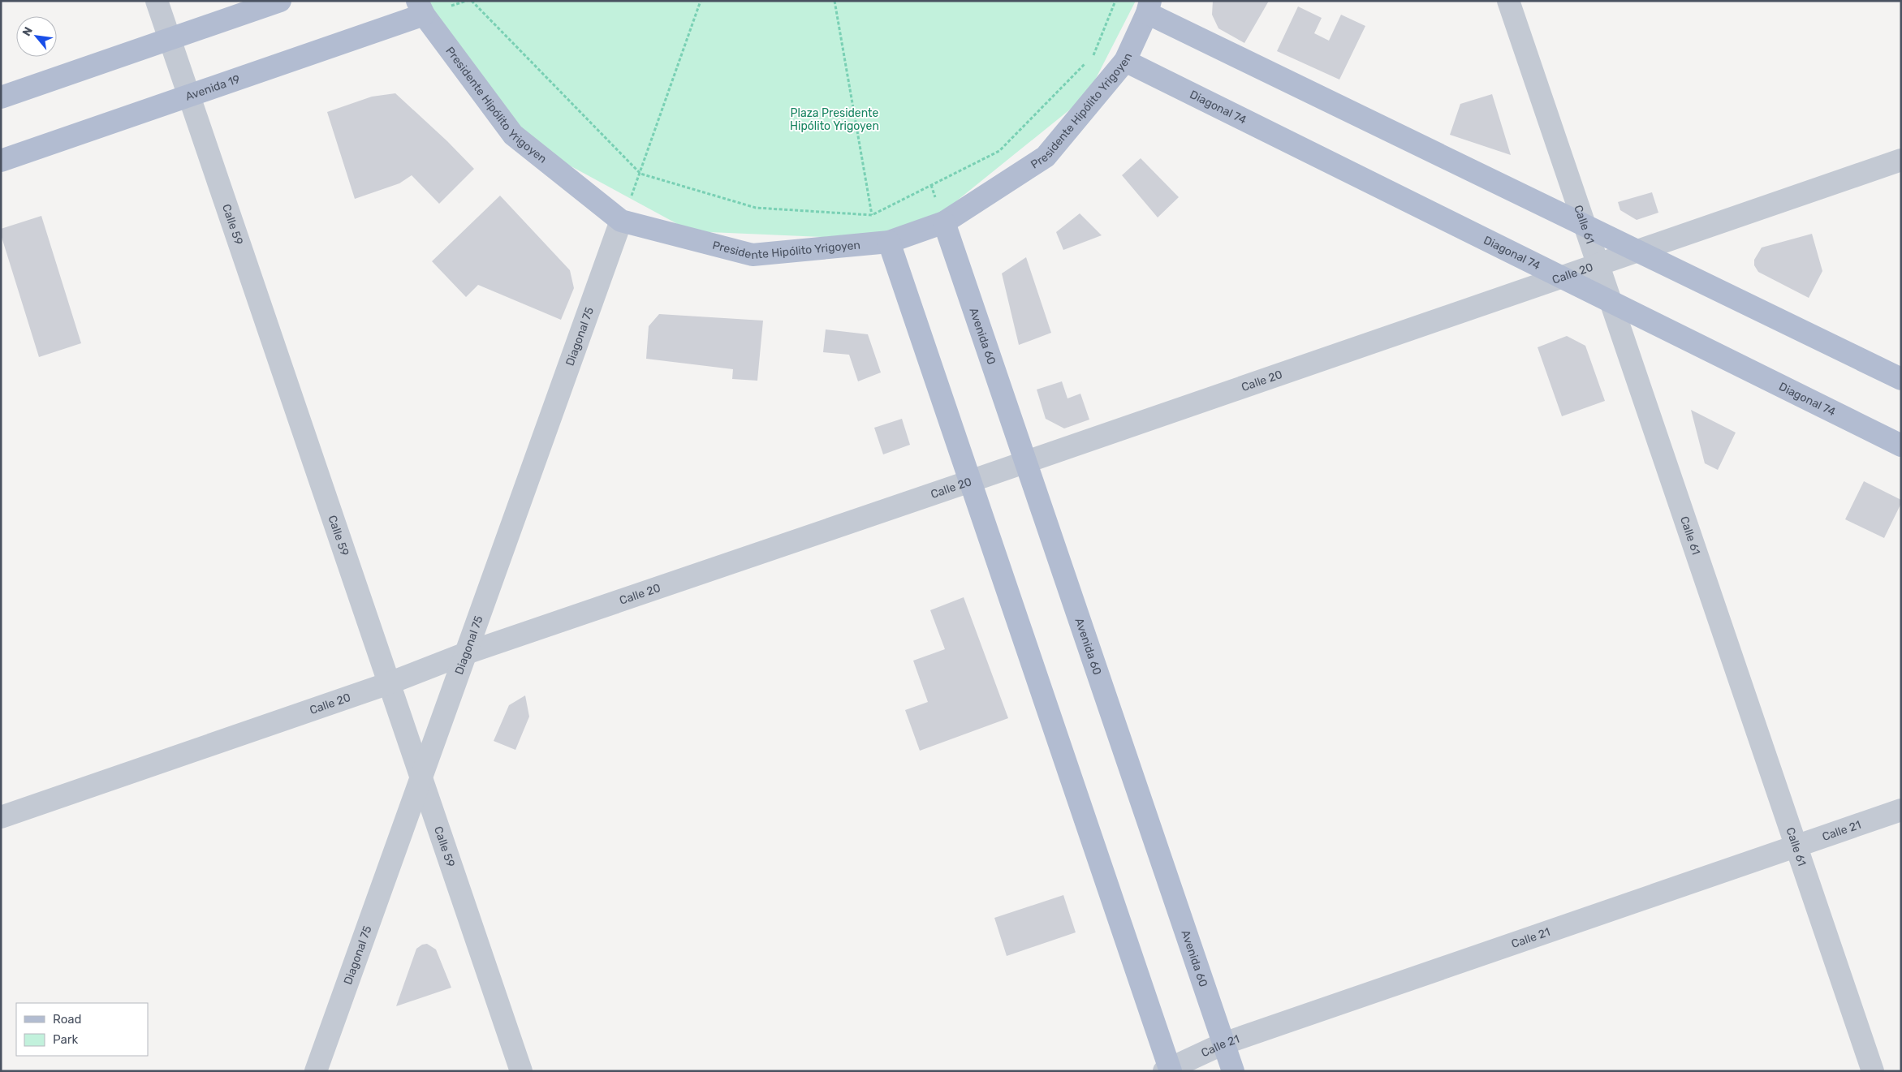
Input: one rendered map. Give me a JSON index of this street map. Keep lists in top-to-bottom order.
{
  "streets": {
    "main road": [
      "Avenida 19",
      "Presidente Hipólito Yrigoyen",
      "Diagonal 74",
      "Avenida 60"
    ],
    "street": [
      "Calle 59",
      "Calle 61",
      "Calle 20",
      "Diagonal 75",
      "Calle 21"
    ]
  },
  "crossings": [
    ["Avenida 19", "Presidente Hipólito Yrigoyen"],
    ["Avenida 19", "Calle 59"],
    ["Presidente Hipólito Yrigoyen", "Diagonal 74"],
    ["Presidente Hipólito Yrigoyen", "Avenida 60"],
    ["Presidente Hipólito Yrigoyen", "Diagonal 75"],
    ["Diagonal 74", "Calle 61"],
    ["Diagonal 74", "Calle 20"],
    ["Calle 59", "Calle 20"],
    ["Calle 59", "Diagonal 75"],
    ["Calle 61", "Calle 20"],
    ["Calle 61", "Calle 21"],
    ["Calle 20", "Avenida 60"],
    ["Calle 20", "Diagonal 75"],
    ["Avenida 60", "Calle 21"]
  ],
  "parks": ["Plaza Presidente Hipólito Yrigoyen"],
  "legend": ["Road", "Park"],
  "north": "top left"
}
